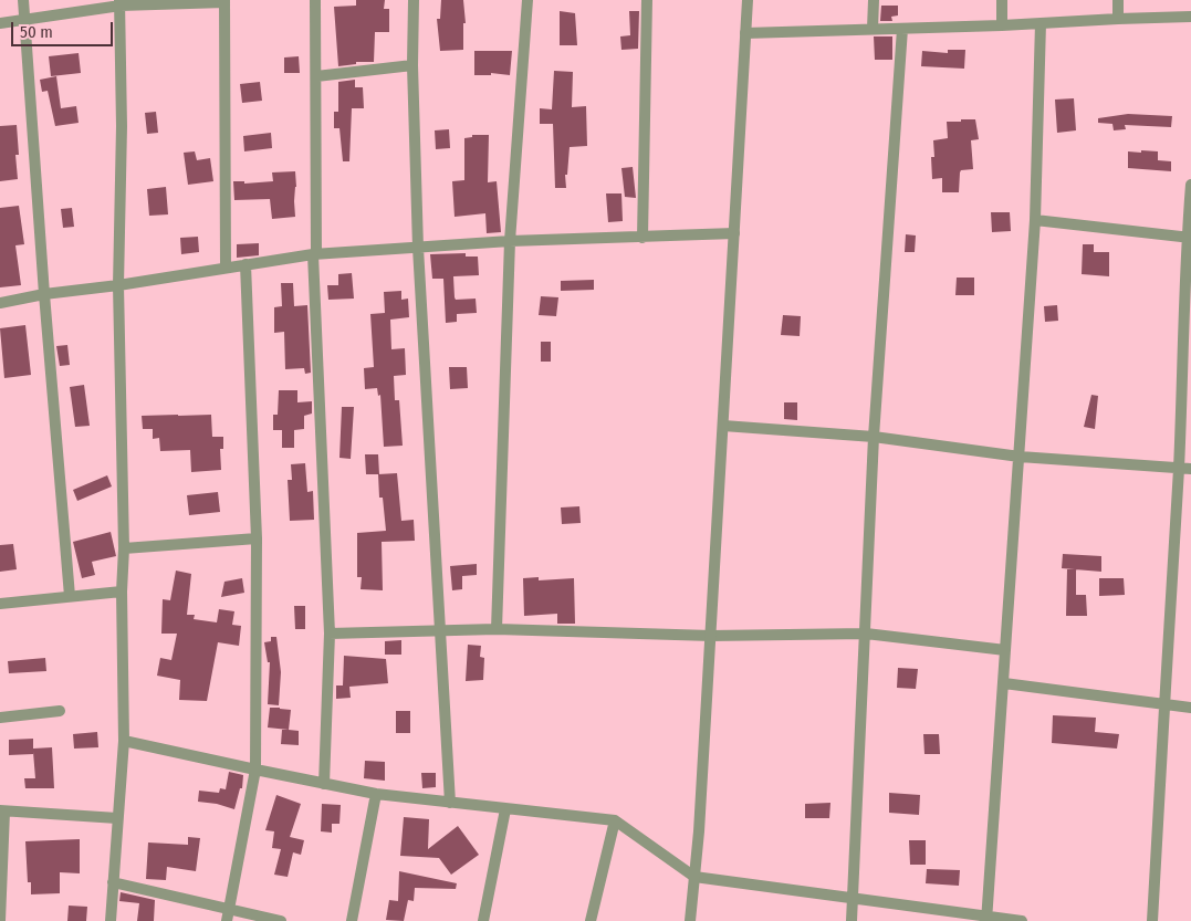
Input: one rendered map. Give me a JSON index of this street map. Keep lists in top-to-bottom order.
{
  "scale_bar": "50 m"
}
